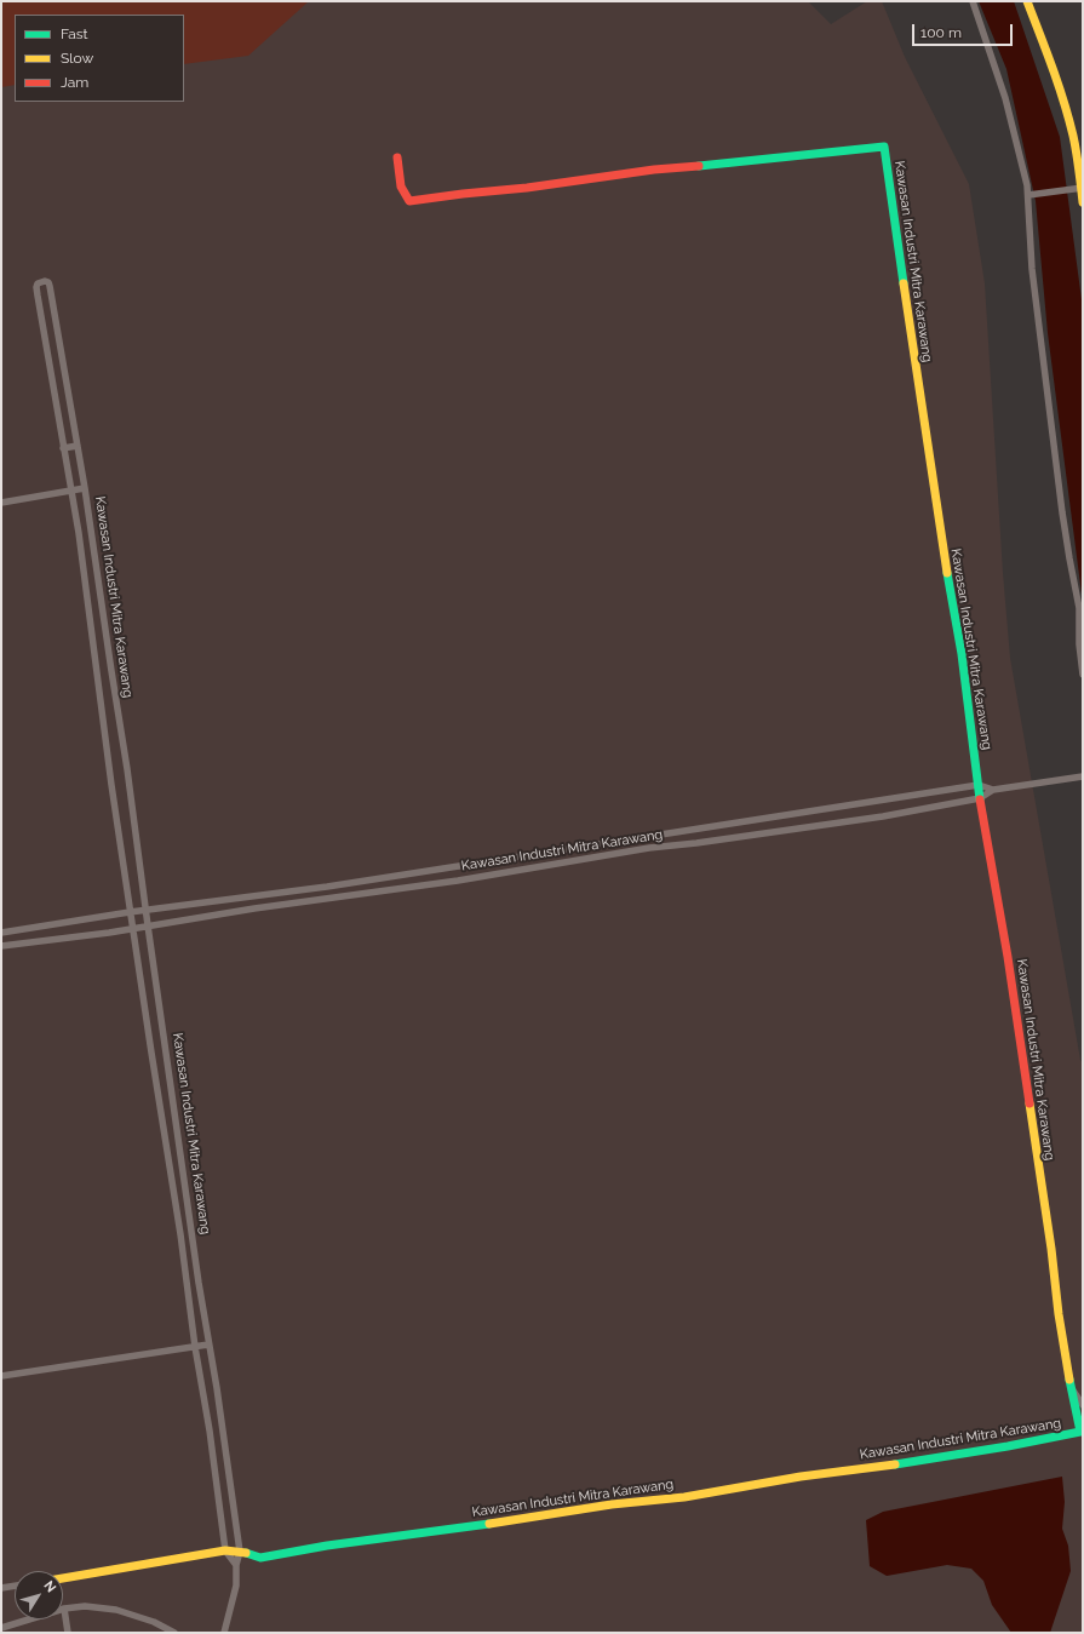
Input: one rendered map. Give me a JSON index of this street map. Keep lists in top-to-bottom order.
{
  "streets": {
    "street": ["Kawasan Industri Mitra Karawang"]
  },
  "legend": ["Fast", "Slow", "Jam"],
  "scale_bar": "100 m",
  "north": "top right"
}
